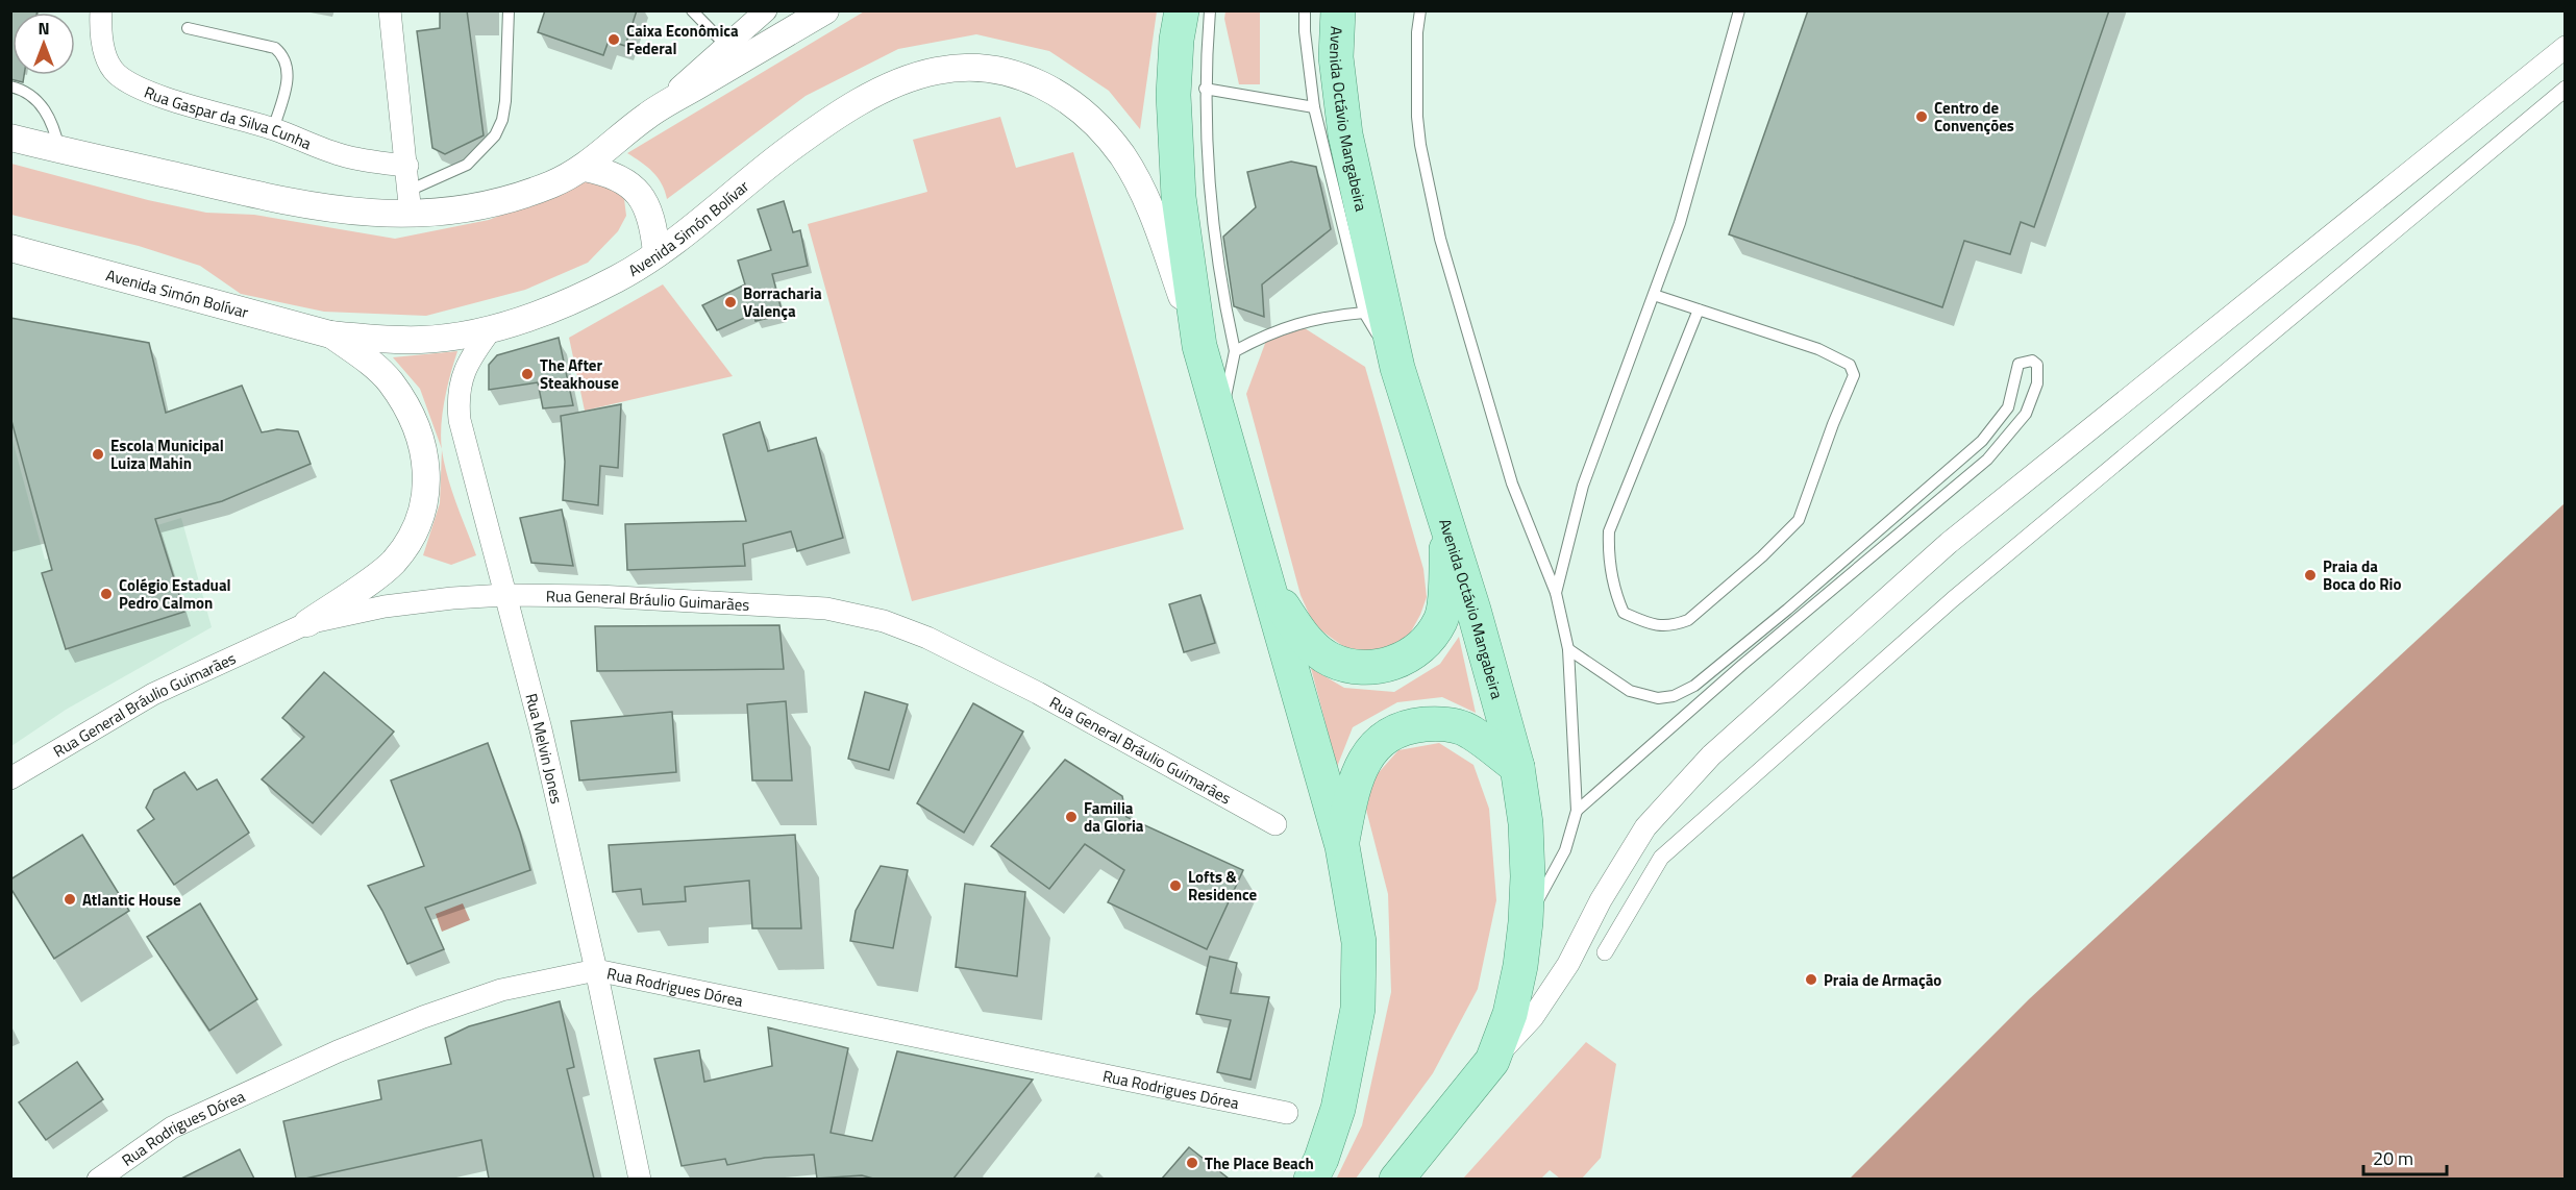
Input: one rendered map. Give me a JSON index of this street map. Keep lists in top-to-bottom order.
{
  "streets": {
    "main road": ["Avenida Octávio Mangabeira"],
    "street": [
      "Rua Gaspar da Silva Cunha",
      "Avenida Simón Bolívar",
      "Rua General Bráulio Guimarães",
      "Rua Melvin Jones",
      "Rua Rodrigues Dórea"
    ]
  },
  "crossings": [
    ["Avenida Simón Bolívar", "Rua Melvin Jones"],
    ["Rua General Bráulio Guimarães", "Rua Melvin Jones"],
    ["Rua Melvin Jones", "Rua Rodrigues Dórea"]
  ],
  "places": [
    "Caixa Econômica Federal",
    "Centro de Convenções",
    "Borracharia Valença",
    "The After Steakhouse",
    "Escola Municipal Luiza Mahin",
    "Praia da Boca do Rio",
    "Colégio Estadual Pedro Calmon",
    "Familia da Gloria",
    "Lofts & Residence",
    "Atlantic House",
    "Praia de Armação",
    "The Place Beach"
  ],
  "scale_bar": "20 m",
  "north": "top"
}
